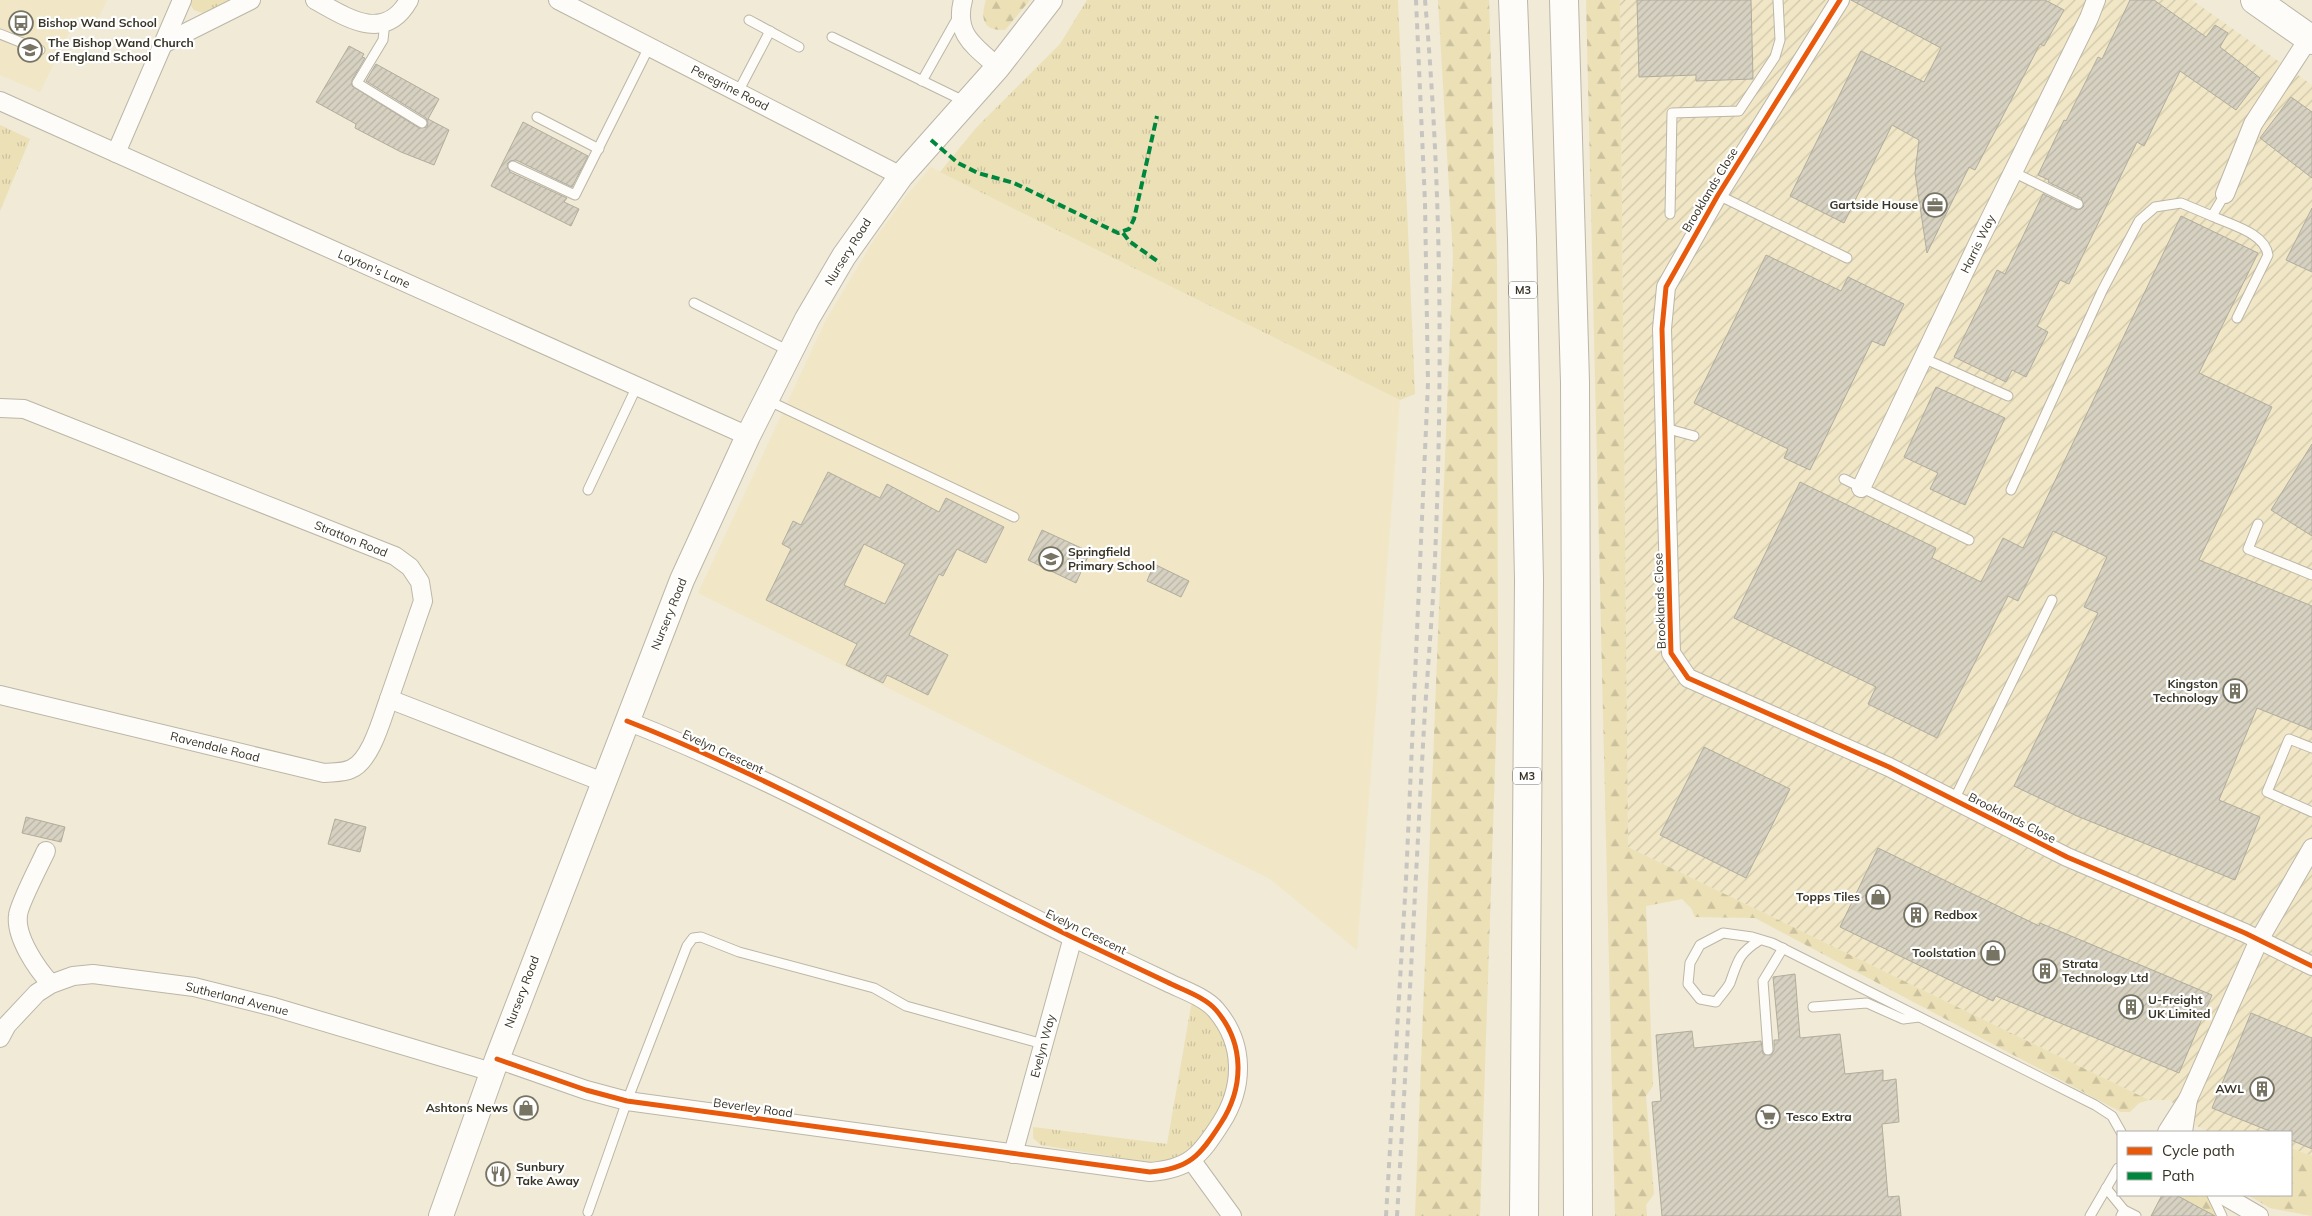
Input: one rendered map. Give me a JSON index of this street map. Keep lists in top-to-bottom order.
{
  "streets": {
    "main road": ["M3"],
    "street": [
      "Peregrine Road",
      "Brooklands Close",
      "Harris Way",
      "Nursery Road",
      "Layton's Lane",
      "Stratton Road",
      "Ravendale Road",
      "Evelyn Crescent",
      "Sutherland Avenue",
      "Evelyn Way",
      "Beverley Road"
    ]
  },
  "crossings": [
    ["Peregrine Road", "Nursery Road"],
    ["Nursery Road", "Layton's Lane"],
    ["Nursery Road", "Evelyn Crescent"],
    ["Nursery Road", "Sutherland Avenue"],
    ["Nursery Road", "Beverley Road"],
    ["Stratton Road", "Ravendale Road"],
    ["Evelyn Crescent", "Evelyn Way"],
    ["Evelyn Crescent", "Beverley Road"],
    ["Sutherland Avenue", "Beverley Road"],
    ["Evelyn Way", "Beverley Road"]
  ],
  "places": {
    "bus stop": ["Bishop Wand School"],
    "school or university": ["The Bishop Wand Church of England School", "Springfield Primary School"],
    "office": ["Gartside House"],
    "building": [
      "Kingston Technology",
      "Redbox",
      "Strata Technology Ltd",
      "U-Freight UK Limited",
      "AWL"
    ],
    "shop": ["Topps Tiles", "Toolstation", "Ashtons News"],
    "supermarket": ["Tesco Extra"],
    "restaurant": ["Sunbury Take Away"]
  },
  "legend": ["Cycle path", "Path"]
}
